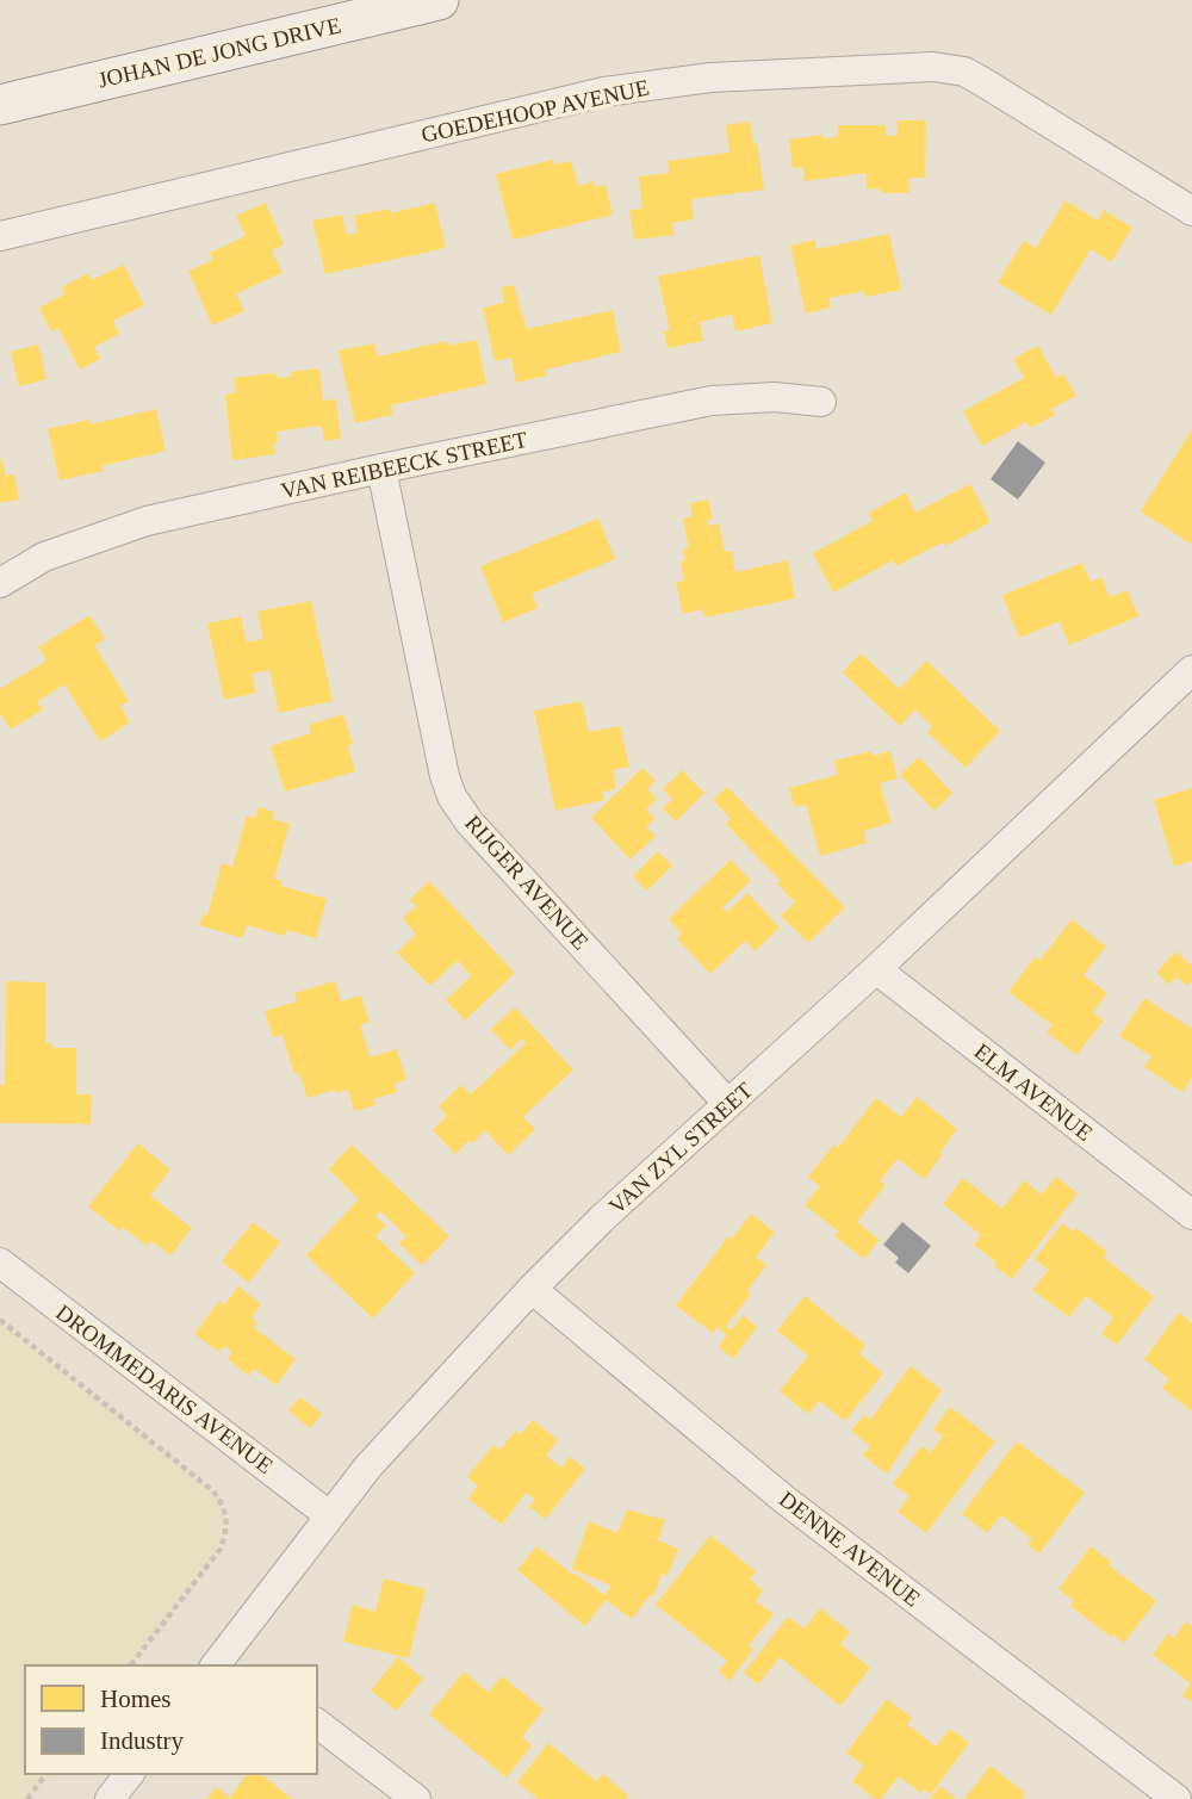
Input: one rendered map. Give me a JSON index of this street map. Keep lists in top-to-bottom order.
{
  "streets": {
    "street": [
      "JOHAN DE JONG DRIVE",
      "GOEDEHOOP AVENUE",
      "VAN REIBEECK STREET",
      "RIJGER AVENUE",
      "ELM AVENUE",
      "VAN ZYL STREET",
      "DROMMEDARIS AVENUE",
      "DENNE AVENUE"
    ]
  },
  "crossings": [
    ["VAN REIBEECK STREET", "RIJGER AVENUE"],
    ["RIJGER AVENUE", "VAN ZYL STREET"],
    ["ELM AVENUE", "VAN ZYL STREET"],
    ["VAN ZYL STREET", "DROMMEDARIS AVENUE"],
    ["VAN ZYL STREET", "DENNE AVENUE"]
  ],
  "legend": ["Homes", "Industry"]
}
